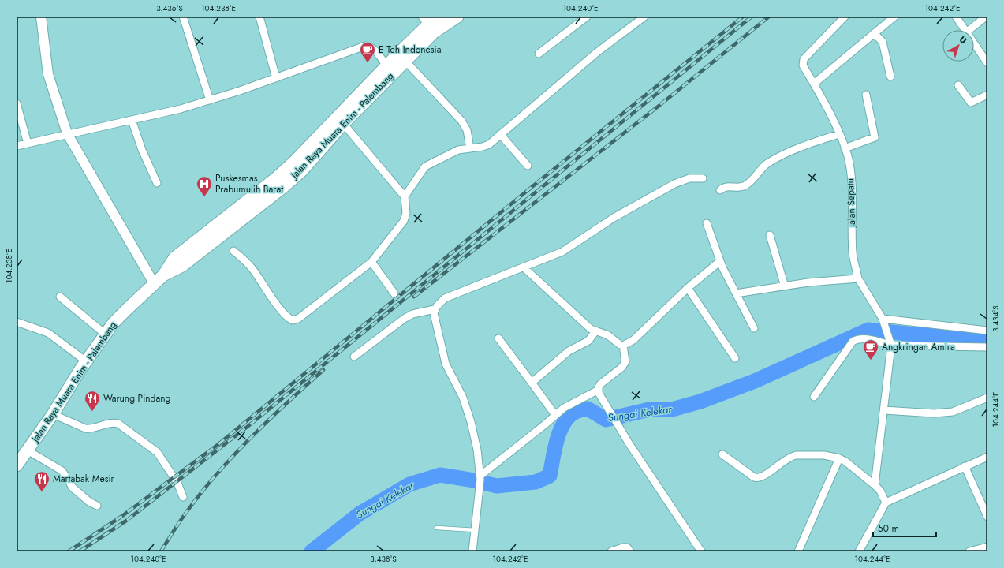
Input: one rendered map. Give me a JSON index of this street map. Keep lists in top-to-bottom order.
{
  "streets": {
    "main road": ["Jalan Raya Muara Enim - Palembang"],
    "street": ["Jalan Sepatu"]
  },
  "water": ["Sungai Kelekar"],
  "places": {
    "cafe": ["E Teh Indonesia", "Angkringan Amira"],
    "hospital": ["Puskesmas Prabumulih Barat"],
    "restaurant": ["Warung Pindang", "Martabak Mesir"]
  },
  "scale_bar": "50 m",
  "north": "top right",
  "coordinates": [
    "3.436°S",
    "104.238°E",
    "104.240°E",
    "104.242°E",
    "3.434°S",
    "104.244°E",
    "3.438°S"
  ]
}
